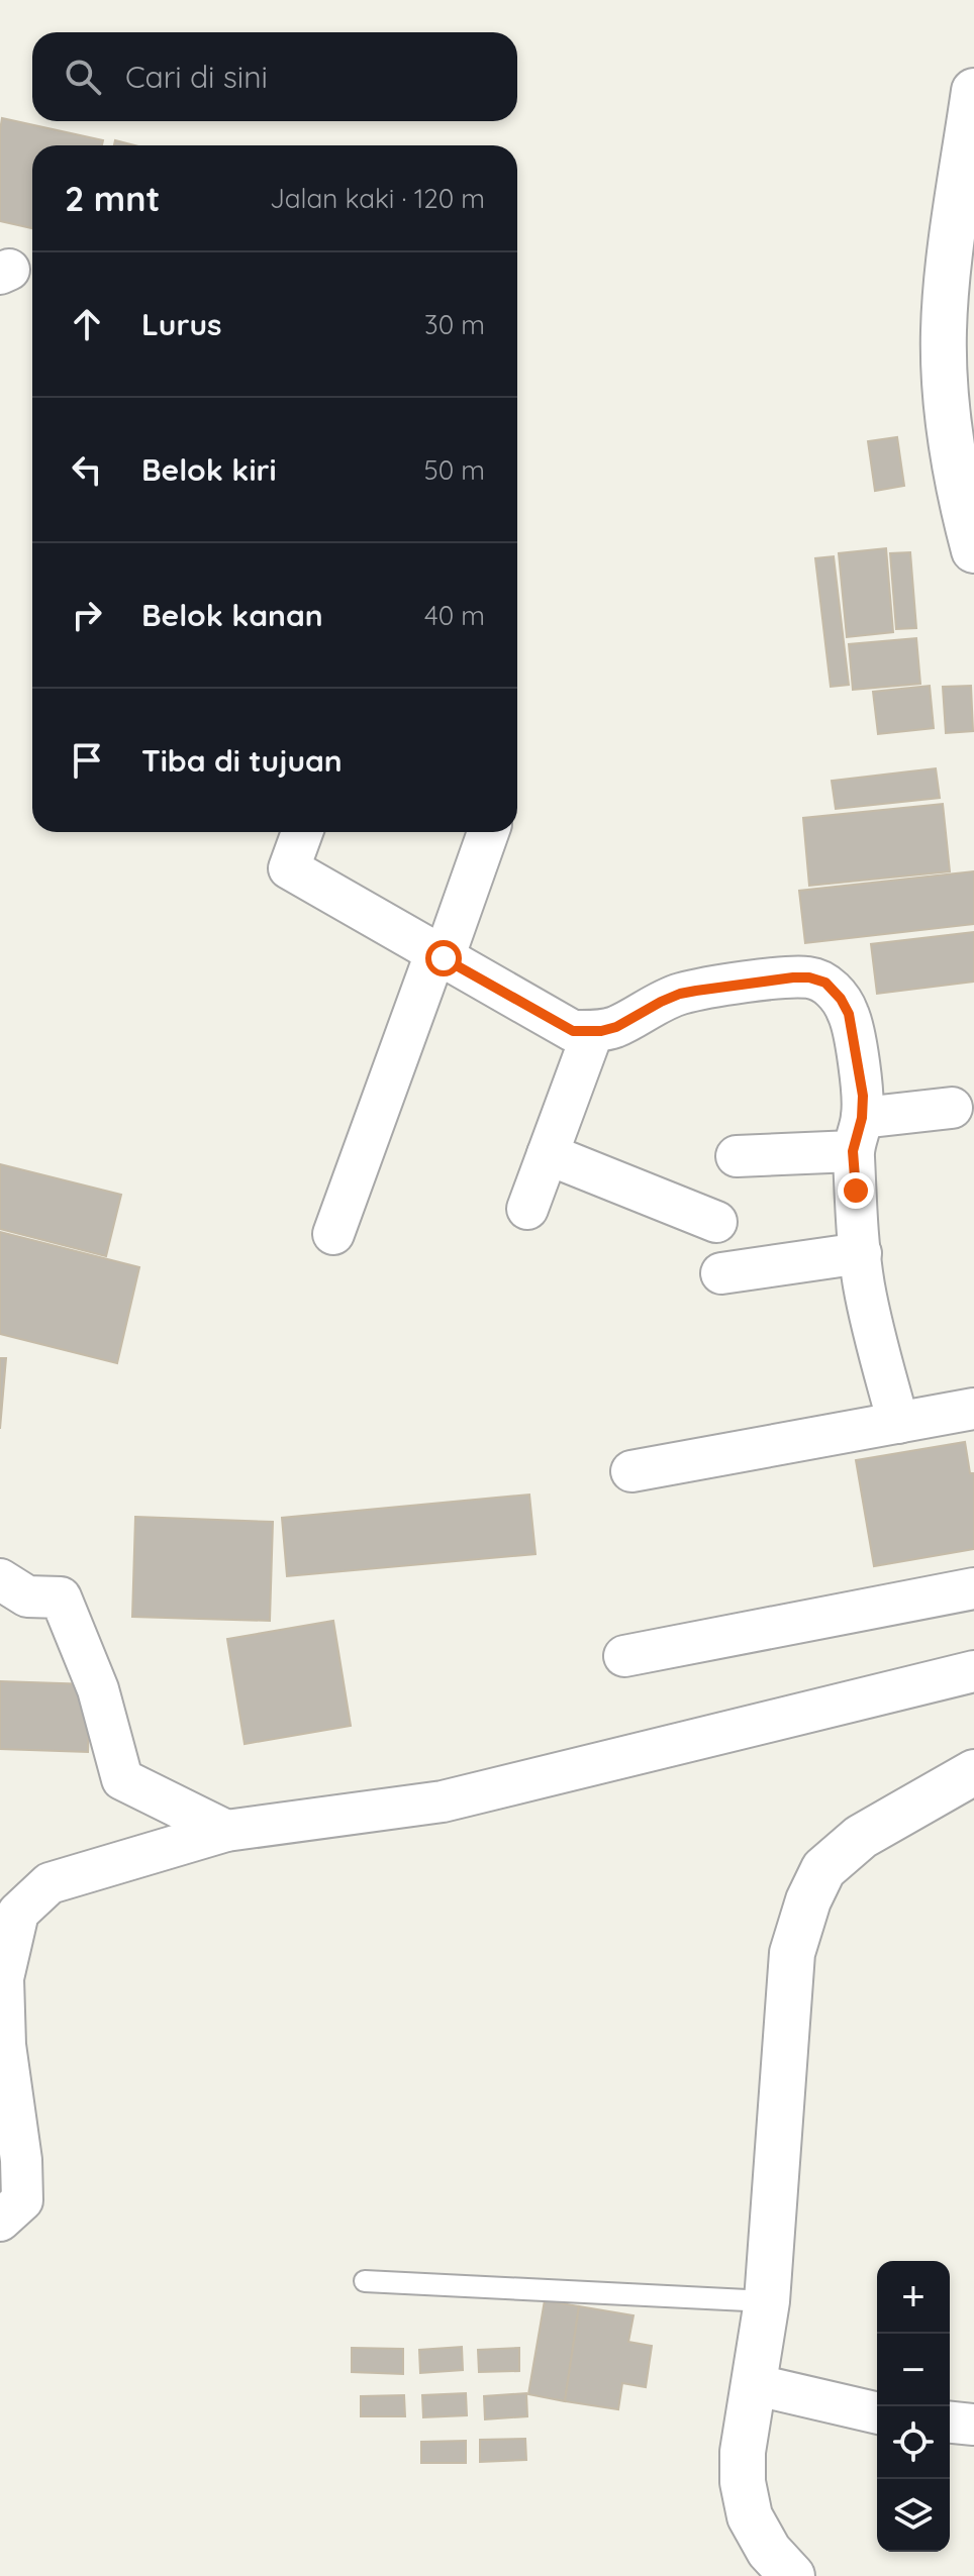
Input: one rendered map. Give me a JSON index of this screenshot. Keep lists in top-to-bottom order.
{
  "page": {
    "search": "Cari di sini",
    "heading": ["2 mnt", "Jalan kaki · 120 m"],
    "list": [
      ["Lurus", "30 m"],
      ["Belok kiri", "50 m"],
      ["Belok kanan", "40 m"],
      "Tiba di tujuan"
    ],
    "map_buttons": ["+", "−"]
  }
}
